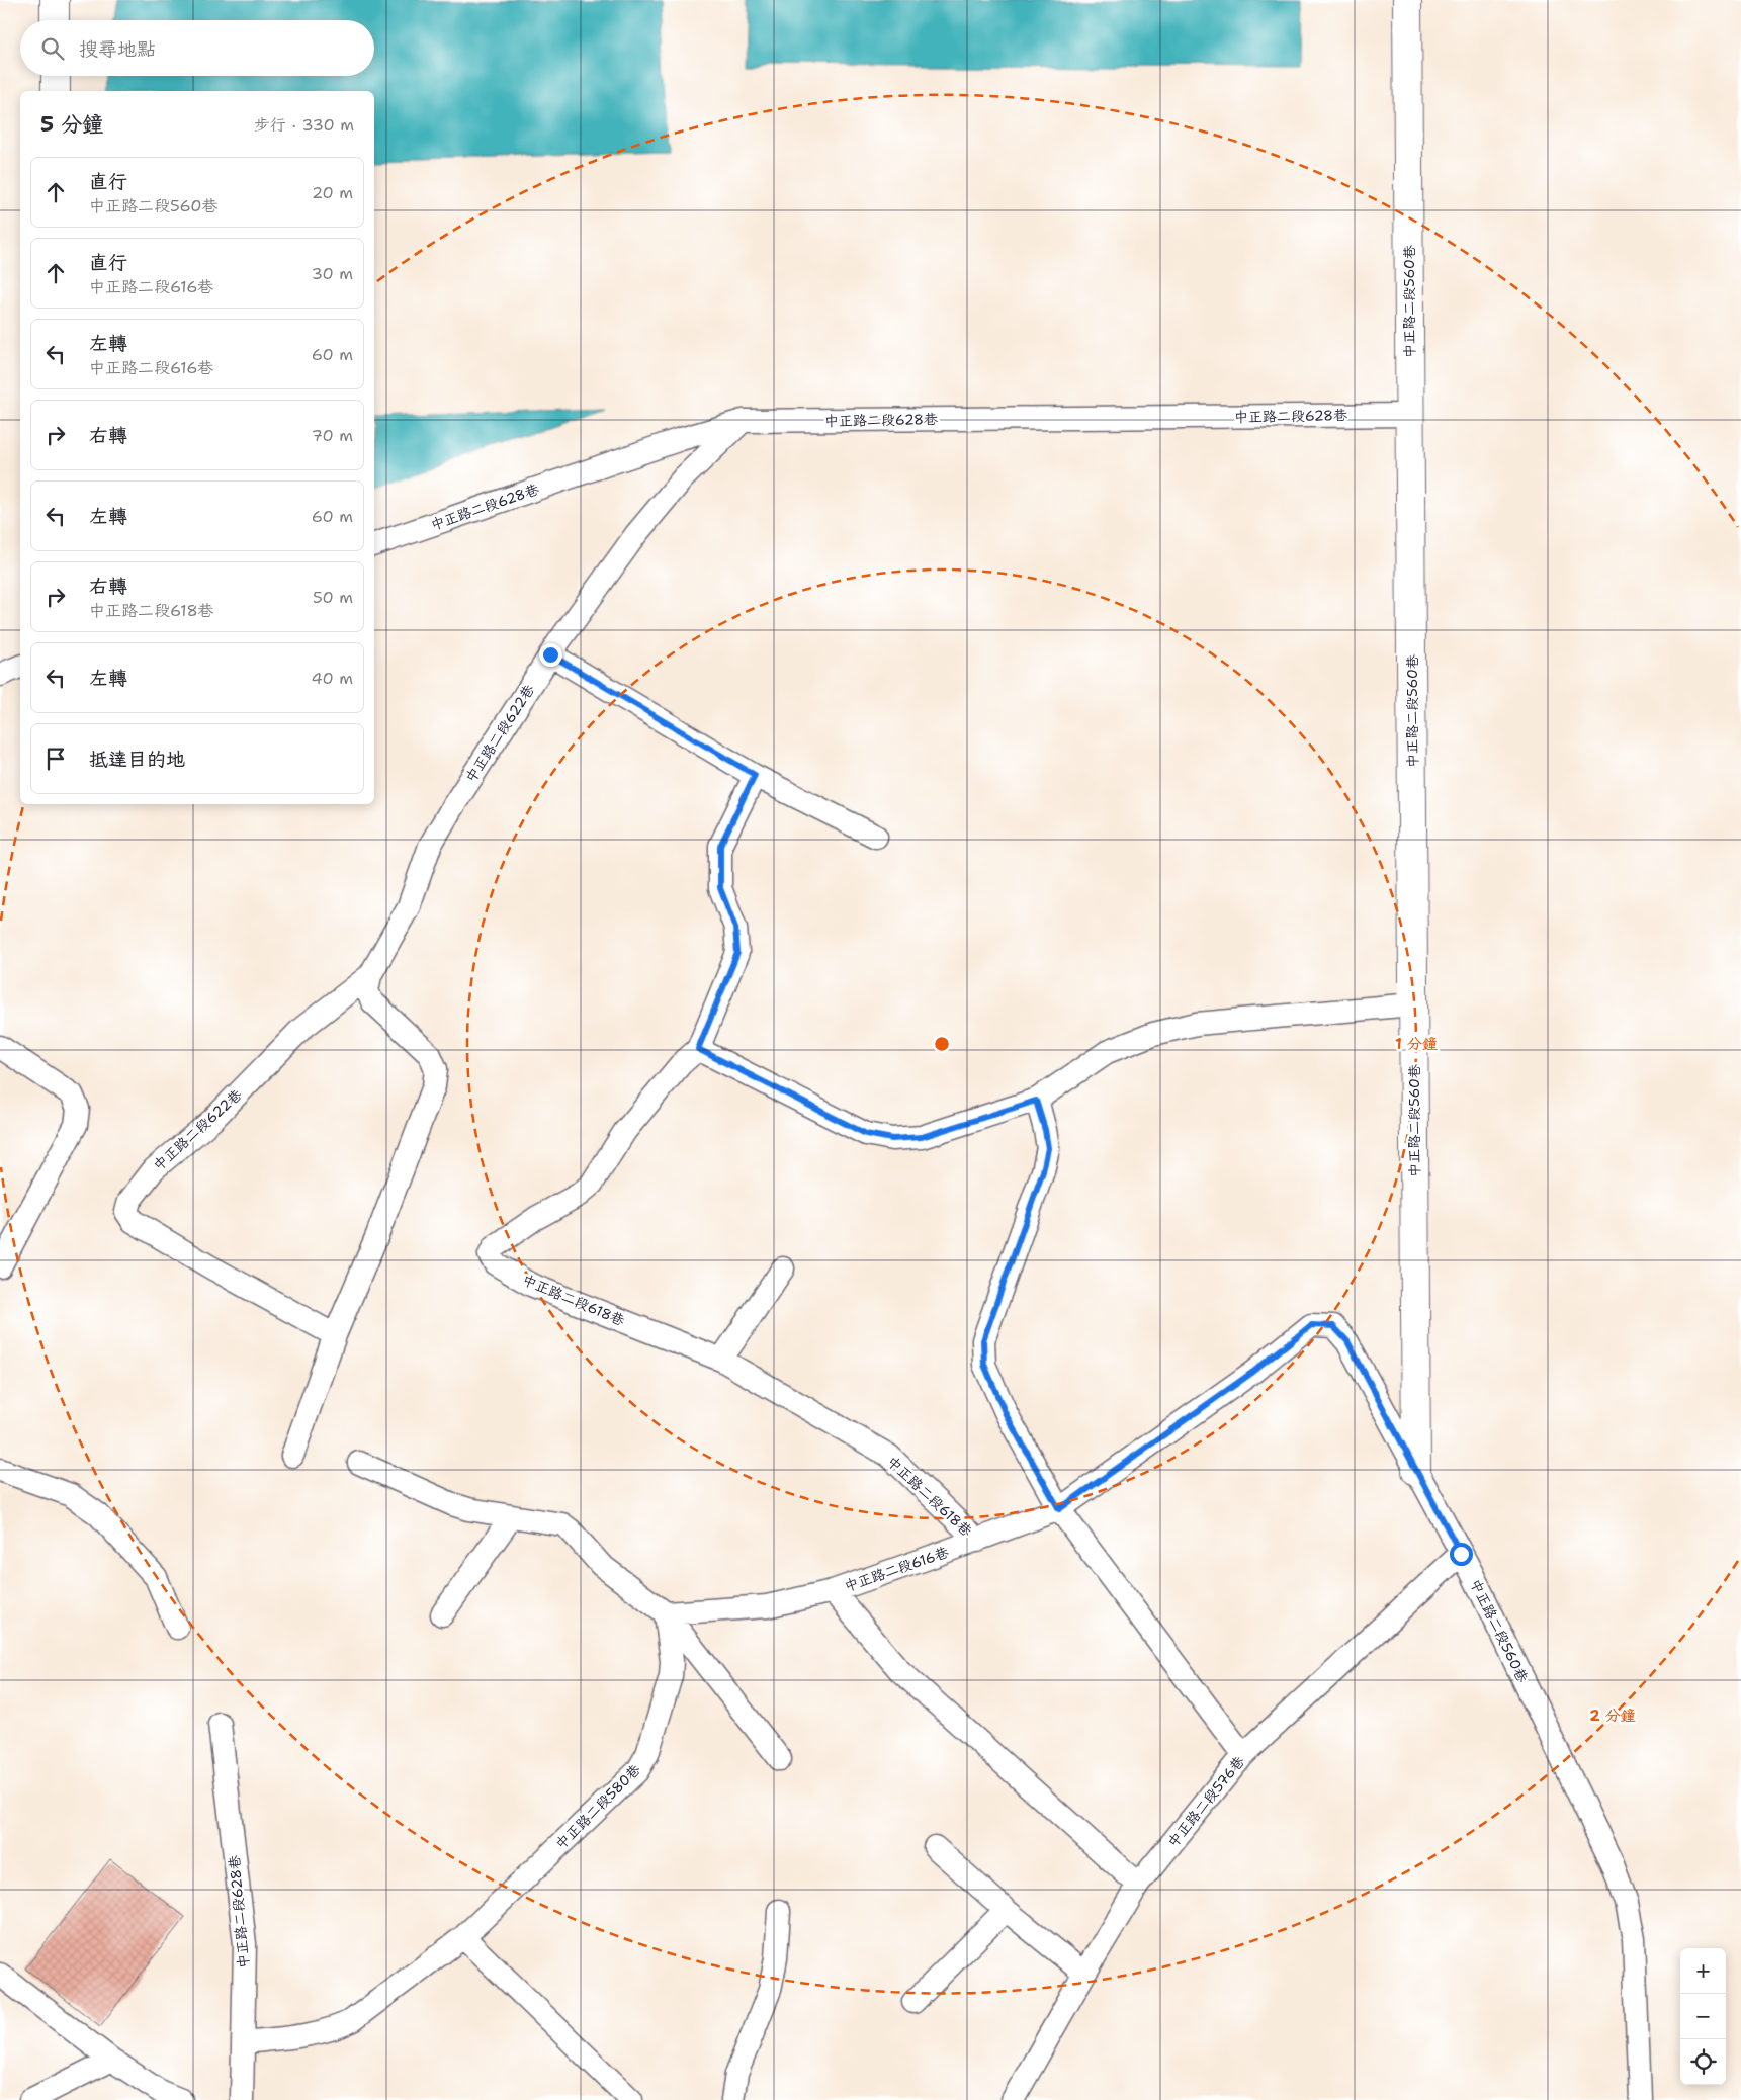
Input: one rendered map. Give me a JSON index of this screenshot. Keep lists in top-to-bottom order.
{
  "streets": {
    "street": ["中正路二段560巷"],
    "lane": [
      "中正路二段628巷",
      "中正路二段622巷",
      "中正路二段618巷",
      "中正路二段616巷",
      "中正路二段576巷",
      "中正路二段580巷"
    ]
  },
  "crossings": [
    ["中正路二段560巷", "中正路二段628巷"],
    ["中正路二段560巷", "中正路二段616巷"],
    ["中正路二段560巷", "中正路二段576巷"],
    ["中正路二段628巷", "中正路二段622巷"],
    ["中正路二段628巷", "中正路二段580巷"],
    ["中正路二段618巷", "中正路二段616巷"],
    ["中正路二段616巷", "中正路二段576巷"],
    ["中正路二段616巷", "中正路二段580巷"]
  ],
  "page": {
    "search": "搜尋地點",
    "heading": ["5 分鐘", "步行 · 330 m"],
    "list": [
      ["直行", "中正路二段560巷", "20 m"],
      ["直行", "中正路二段616巷", "30 m"],
      ["左轉", "中正路二段616巷", "60 m"],
      ["右轉", "70 m"],
      ["左轉", "60 m"],
      ["右轉", "中正路二段618巷", "50 m"],
      ["左轉", "40 m"],
      "抵達目的地"
    ],
    "map_buttons": ["+", "−"]
  },
  "rings": ["1 分鐘", "2 分鐘"]
}
